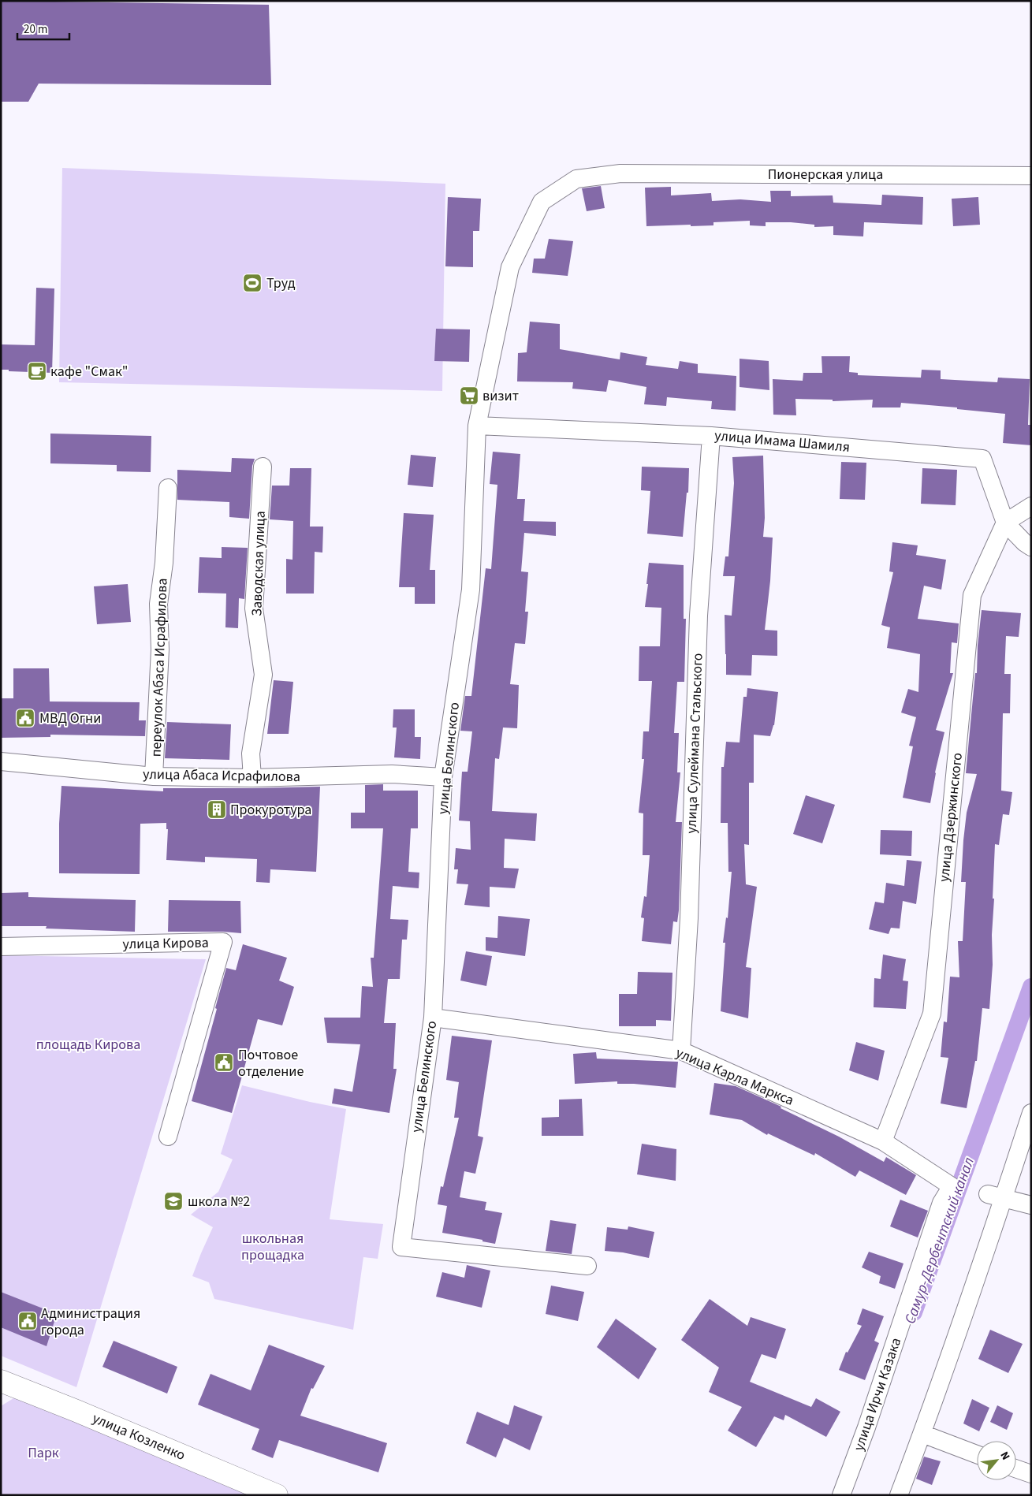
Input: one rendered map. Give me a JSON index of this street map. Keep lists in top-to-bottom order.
{
  "streets": {
    "street": [
      "Пионерская улица",
      "улица Имама Шамиля",
      "Заводская улица",
      "переулок Абаса Исрафилова",
      "улица Сулеймана Стальского",
      "улица Белинского",
      "улица Абаса Исрафилова",
      "улица Дзержинского",
      "улица Кирова",
      "улица Карла Маркса",
      "улица Ирчи Казака",
      "улица Козленко"
    ]
  },
  "crossings": [
    ["Пионерская улица", "улица Белинского"],
    ["улица Имама Шамиля", "улица Сулеймана Стальского"],
    ["улица Имама Шамиля", "улица Белинского"],
    ["улица Имама Шамиля", "улица Дзержинского"],
    ["Заводская улица", "улица Абаса Исрафилова"],
    ["переулок Абаса Исрафилова", "улица Абаса Исрафилова"],
    ["улица Сулеймана Стальского", "улица Карла Маркса"],
    ["улица Белинского", "улица Абаса Исрафилова"],
    ["улица Белинского", "улица Карла Маркса"],
    ["улица Дзержинского", "улица Карла Маркса"],
    ["улица Карла Маркса", "улица Ирчи Казака"]
  ],
  "water": ["Самур-Дербентский канал"],
  "parks": ["площадь Кирова", "школьная прощадка", "Парк"],
  "places": {
    "sports": ["Труд"],
    "cafe": ["кафе \"Смак\""],
    "supermarket": ["визит"],
    "public building": ["МВД Огни", "Почтовое отделение", "Администрация города"],
    "building": ["Прокуротура"],
    "school or university": ["школа №2"]
  },
  "scale_bar": "20 m",
  "north": "top right"
}
